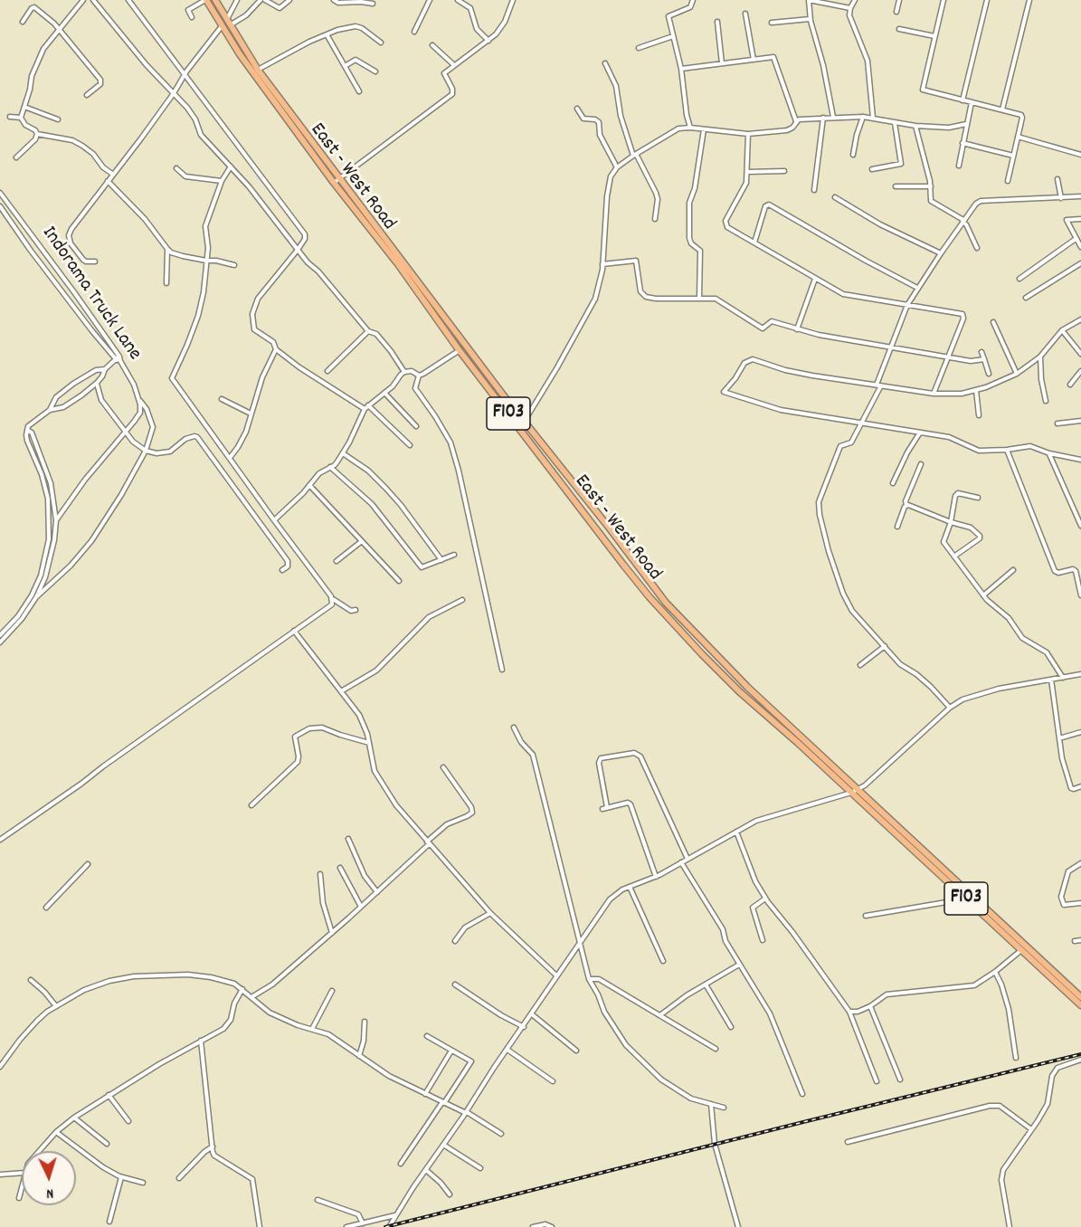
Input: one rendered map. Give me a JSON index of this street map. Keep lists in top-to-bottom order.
{
  "streets": {
    "main road": ["East - West Road", "F103"],
    "street": ["Indorama Truck Lane"]
  },
  "north": "bottom"
}
